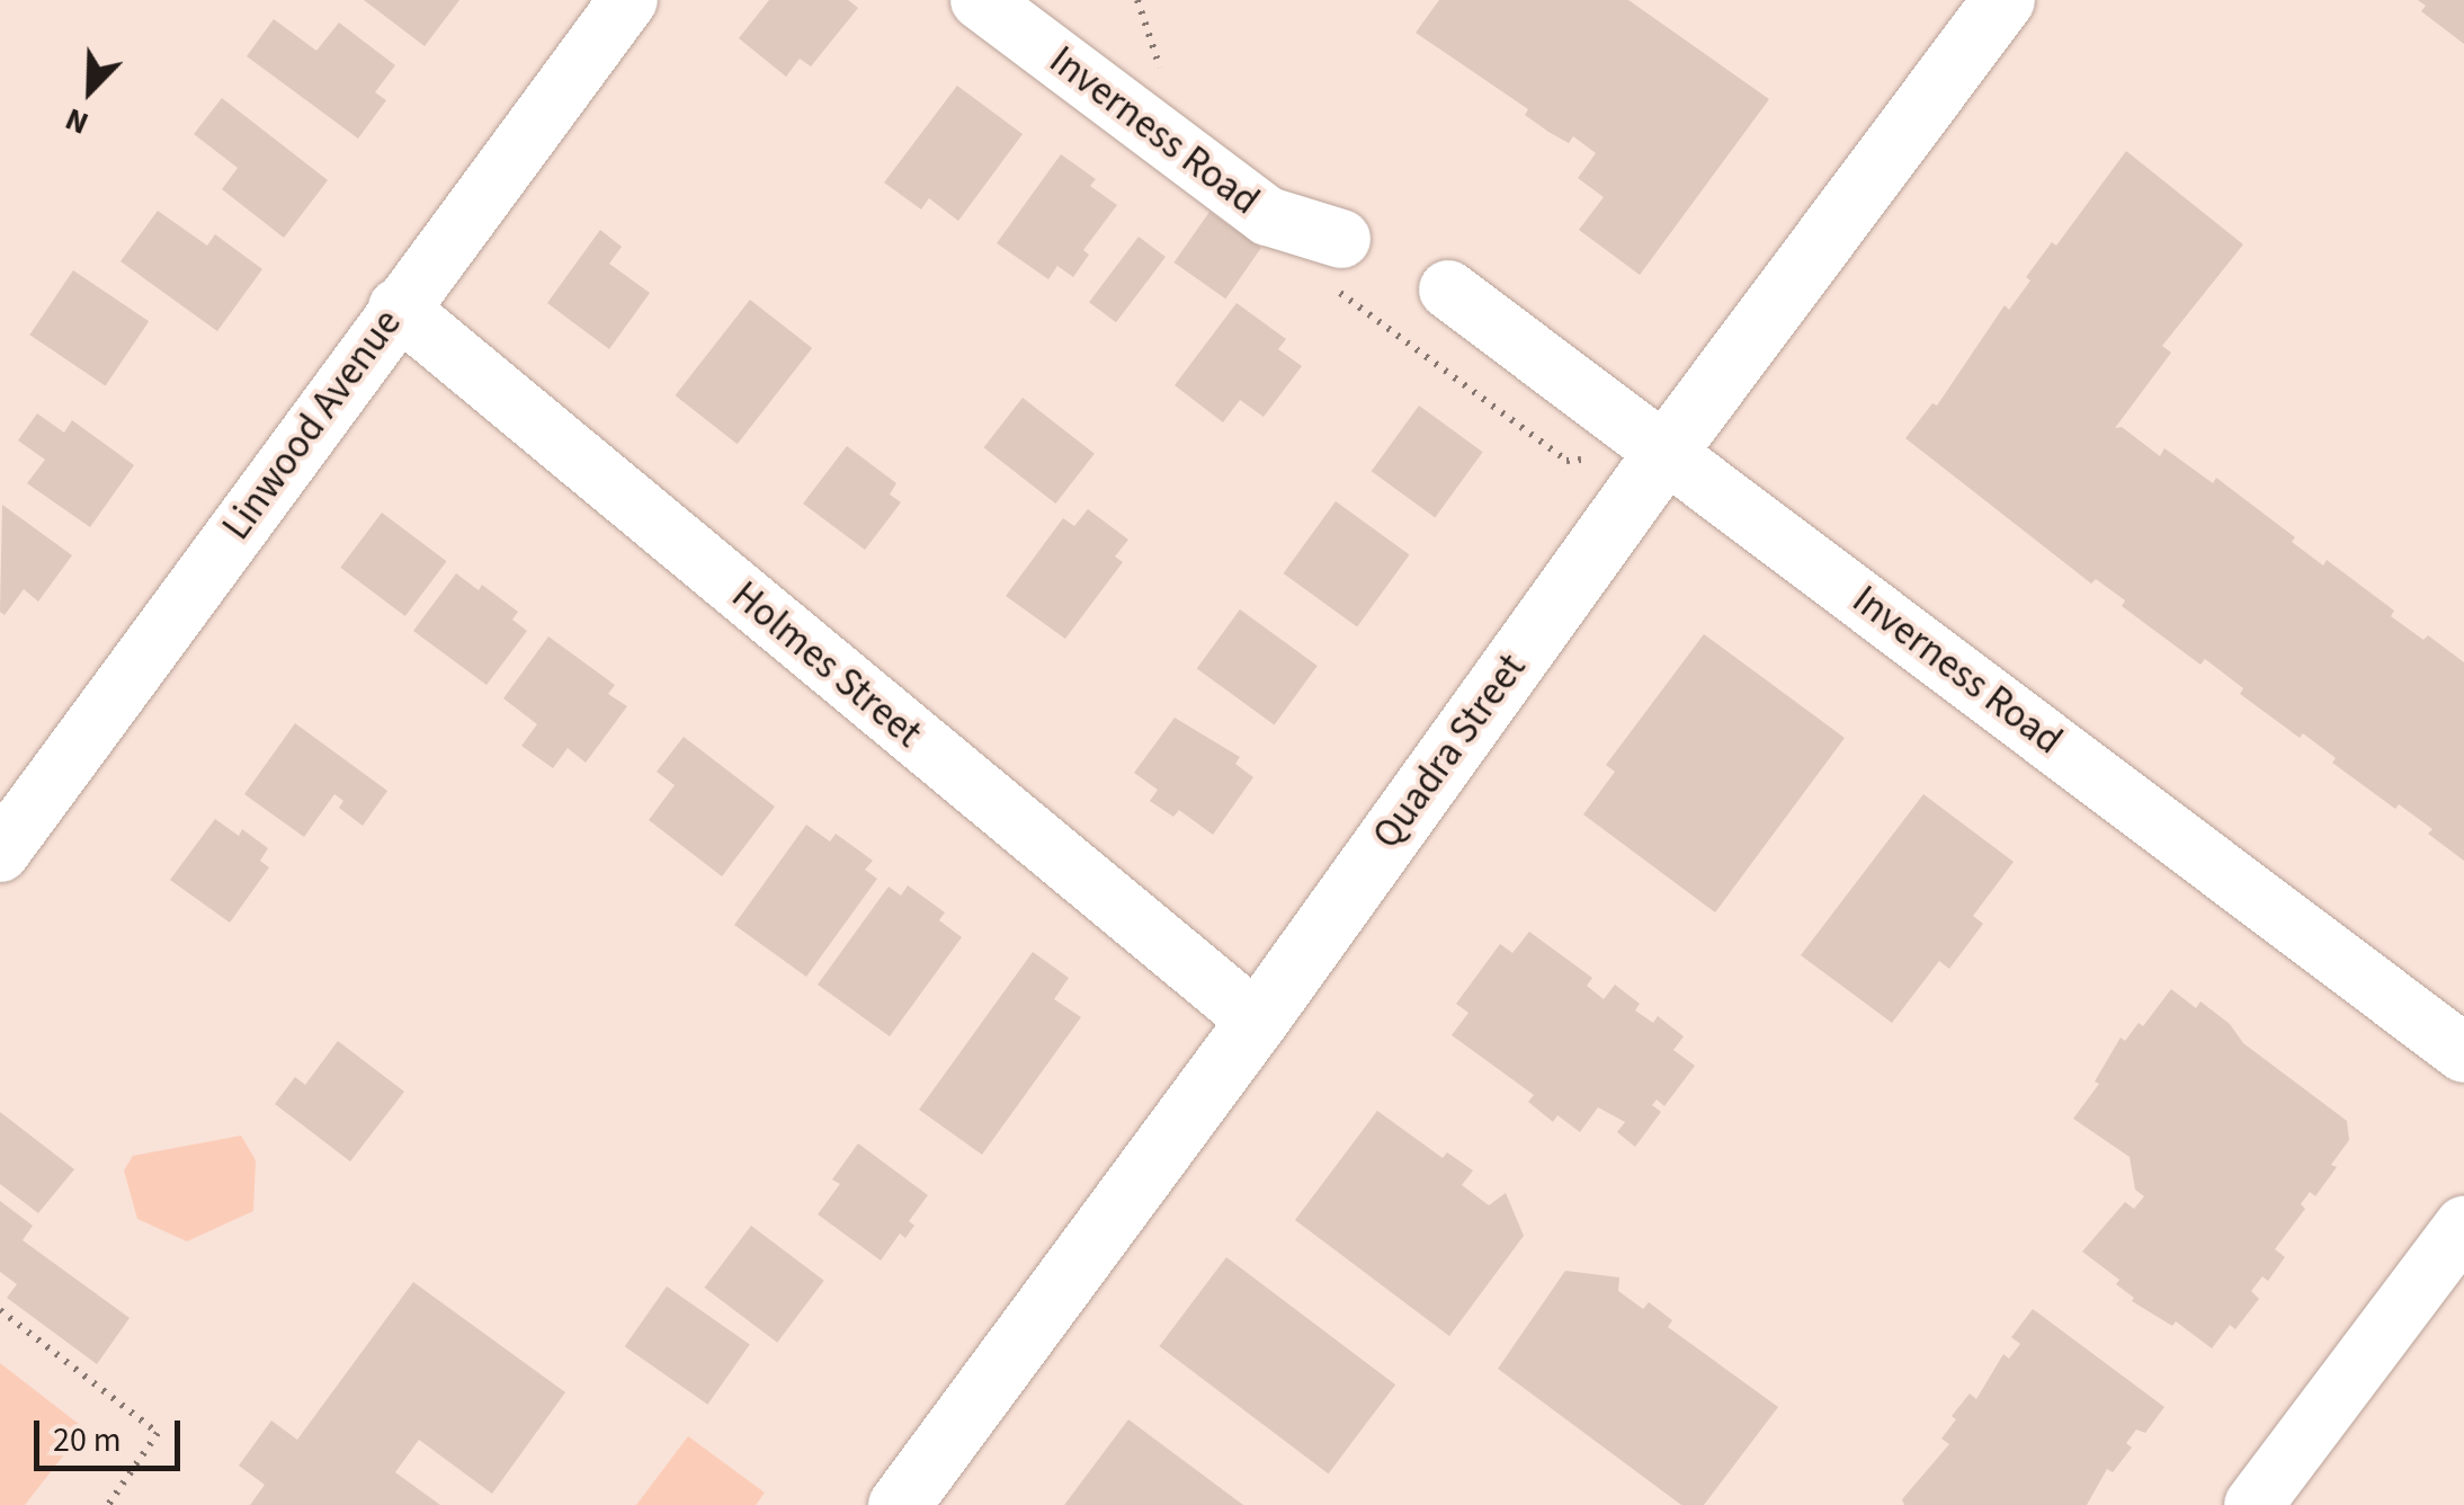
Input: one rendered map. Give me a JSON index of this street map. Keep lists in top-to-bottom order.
{
  "streets": {
    "main road": ["Quadra Street"],
    "street": ["Inverness Road", "Linwood Avenue", "Holmes Street"]
  },
  "crossings": [
    ["Inverness Road", "Quadra Street"],
    ["Linwood Avenue", "Holmes Street"],
    ["Holmes Street", "Quadra Street"]
  ],
  "scale_bar": "20 m",
  "north": "bottom left"
}
